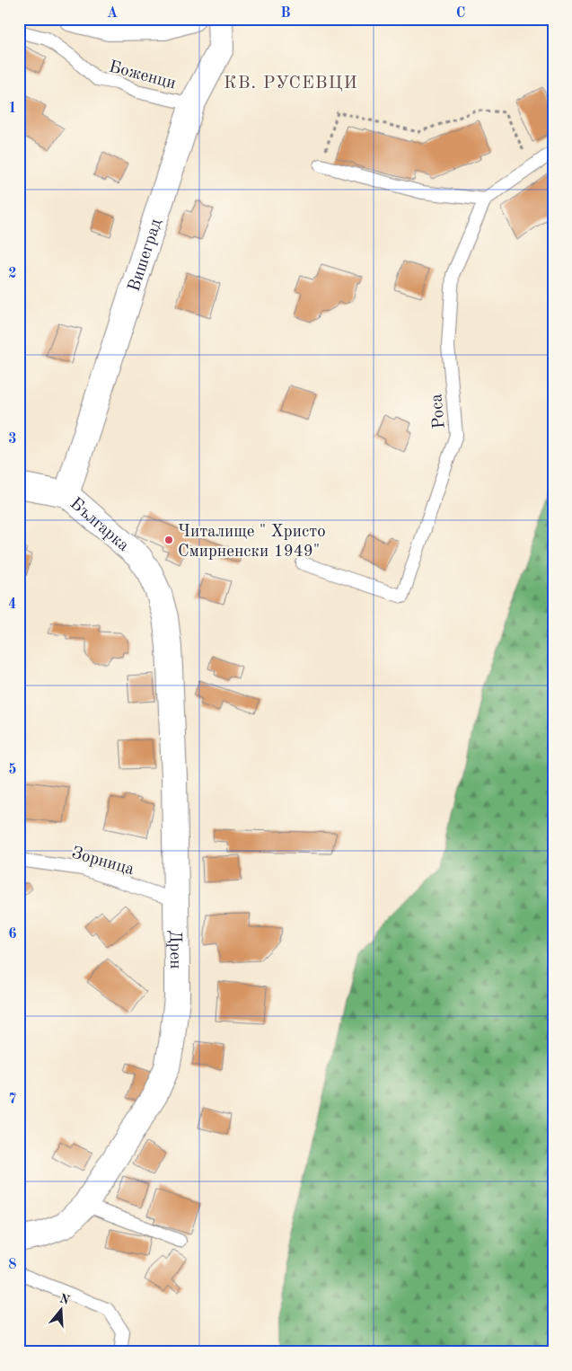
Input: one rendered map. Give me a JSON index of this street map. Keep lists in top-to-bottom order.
{
  "streets": {
    "street": ["Вишеград", "Българка", "Дрен"],
    "lane": ["Боженци", "Роса", "Зорница"]
  },
  "crossings": [
    ["Боженци", "Вишеград"],
    ["Вишеград", "Българка"],
    ["Българка", "Дрен"],
    ["Зорница", "Дрен"]
  ],
  "districts": ["КВ. РУСЕВЦИ"],
  "places": ["Читалище \" Христо Смирненски 1949\""],
  "north": "top",
  "grid": {
    "columns": ["A", "B", "C"],
    "rows": [
      "1",
      "2",
      "3",
      "4",
      "5",
      "6",
      "7",
      "8"
    ]
  }
}
